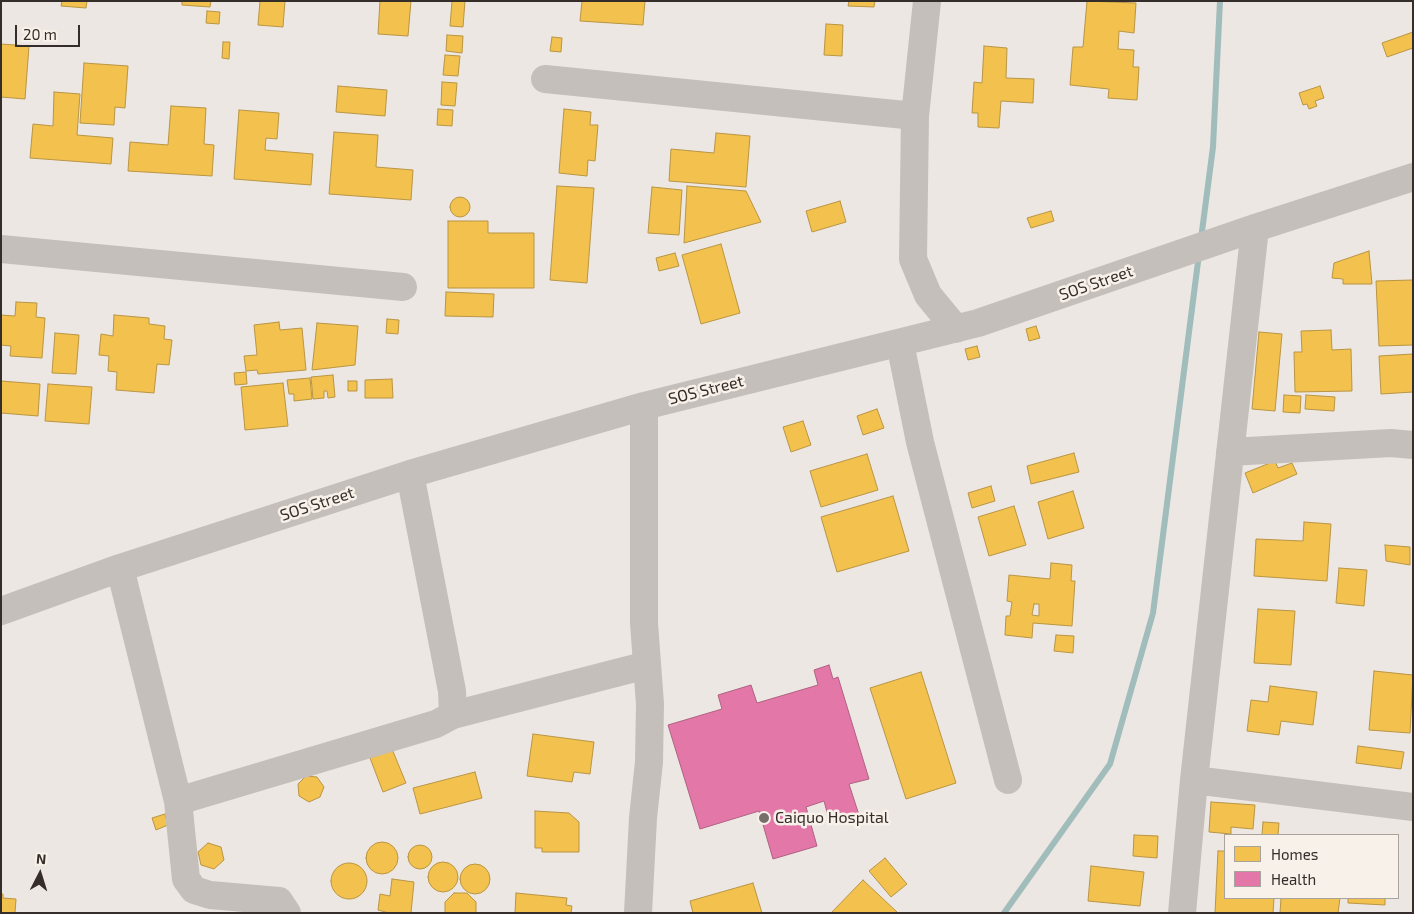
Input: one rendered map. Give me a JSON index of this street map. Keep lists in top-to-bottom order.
{
  "streets": {
    "street": ["SOS Street"]
  },
  "places": ["Caiquo Hospital"],
  "legend": ["Homes", "Health"],
  "scale_bar": "20 m",
  "north": "top"
}
